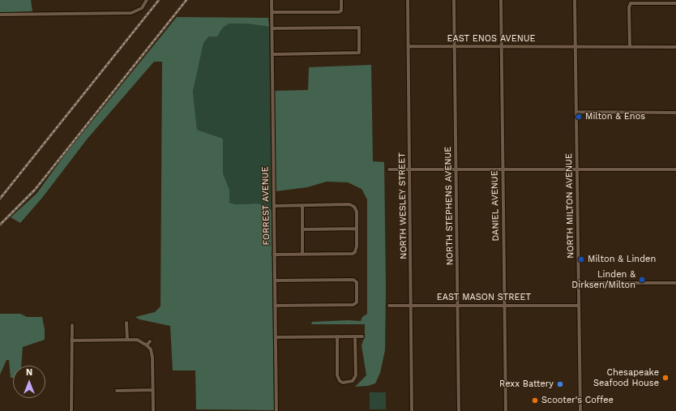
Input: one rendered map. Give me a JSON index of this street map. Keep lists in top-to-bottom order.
{
  "streets": {
    "street": [
      "EAST ENOS AVENUE",
      "FORREST AVENUE",
      "NORTH WESLEY STREET",
      "NORTH STEPHENS AVENUE",
      "DANIEL AVENUE",
      "NORTH MILTON AVENUE",
      "EAST MASON STREET"
    ]
  },
  "crossings": [
    ["EAST ENOS AVENUE", "NORTH WESLEY STREET"],
    ["EAST ENOS AVENUE", "NORTH STEPHENS AVENUE"],
    ["EAST ENOS AVENUE", "DANIEL AVENUE"],
    ["EAST ENOS AVENUE", "NORTH MILTON AVENUE"],
    ["NORTH WESLEY STREET", "EAST MASON STREET"],
    ["NORTH STEPHENS AVENUE", "EAST MASON STREET"],
    ["DANIEL AVENUE", "EAST MASON STREET"],
    ["NORTH MILTON AVENUE", "EAST MASON STREET"]
  ],
  "places": [
    "Milton & Enos",
    "Milton & Linden",
    "Linden & Dirksen/Milton",
    "Chesapeake Seafood House",
    "Rexx Battery",
    "Scooter's Coffee"
  ],
  "north": "top"
}
